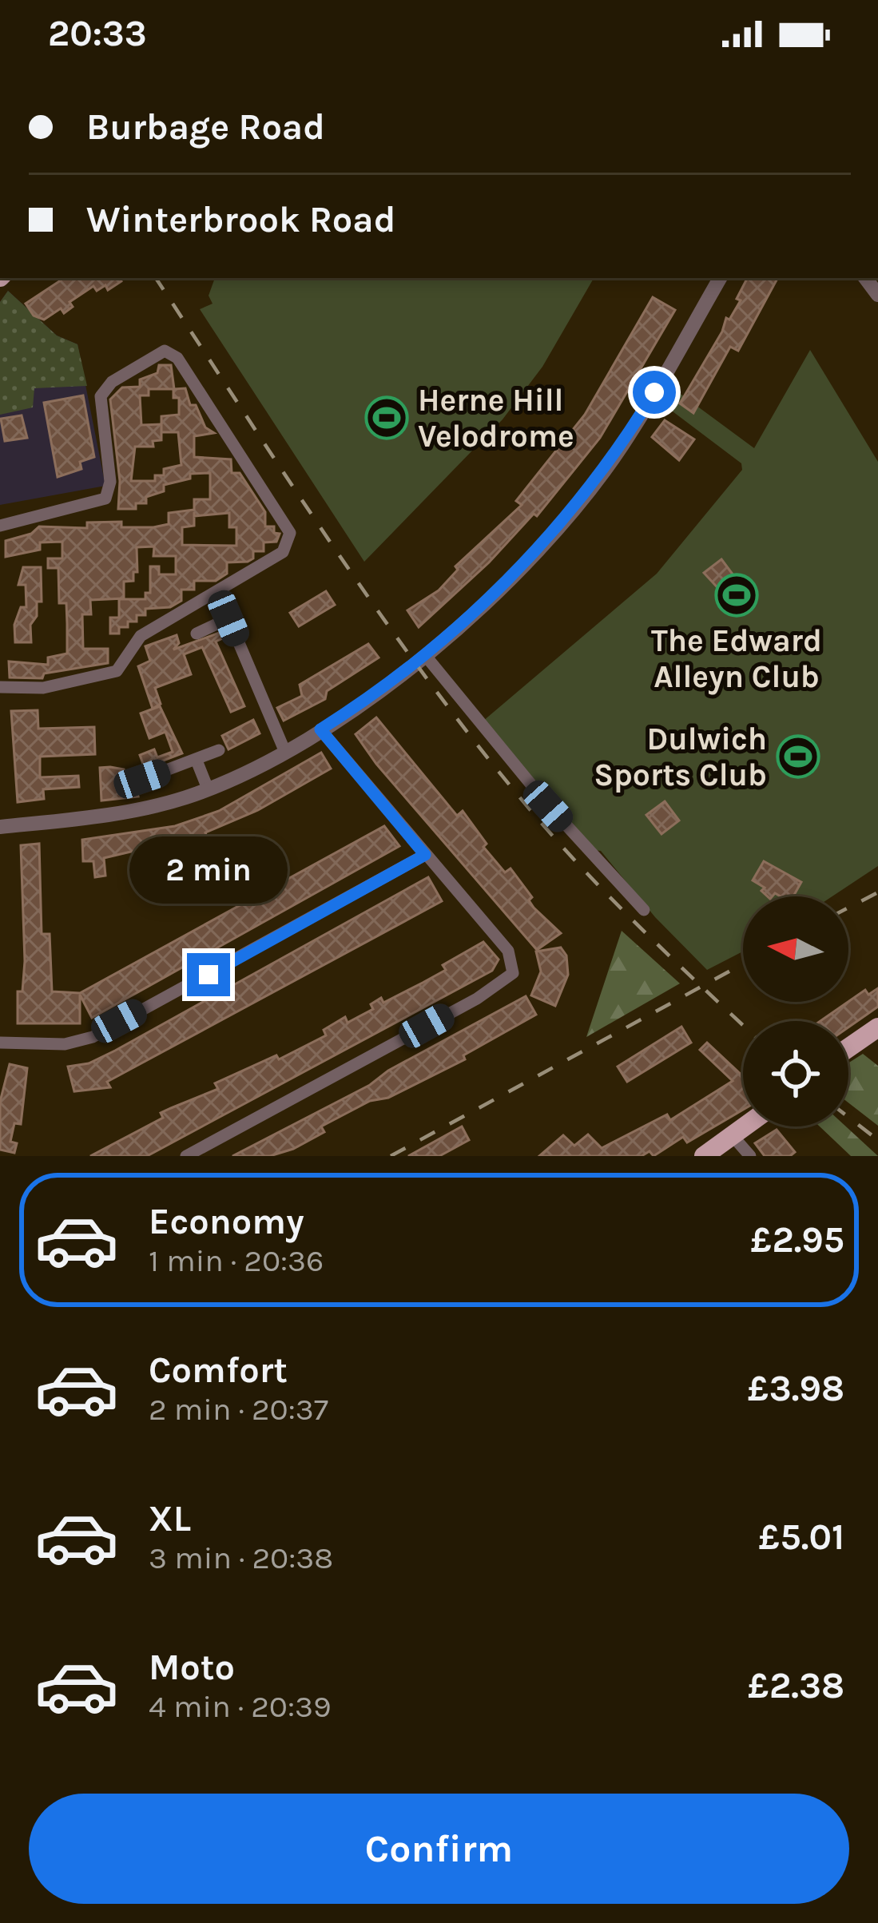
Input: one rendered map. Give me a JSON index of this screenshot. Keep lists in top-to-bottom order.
{
  "places": {
    "sports": ["Herne Hill Velodrome", "The Edward Alleyn Club", "Dulwich Sports Club"]
  },
  "north": "left",
  "page": {
    "status": "20:33",
    "banner": ["Burbage Road", "Winterbrook Road"],
    "bubble": "2 min",
    "list": [
      {
        "name": "Economy",
        "note": "1 min · 20:36",
        "value": "£2.95"
      },
      {
        "name": "Comfort",
        "note": "2 min · 20:37",
        "value": "£3.98"
      },
      {
        "name": "XL",
        "note": "3 min · 20:38",
        "value": "£5.01"
      },
      {
        "name": "Moto",
        "note": "4 min · 20:39",
        "value": "£2.38"
      }
    ],
    "buttons": "Confirm"
  }
}
